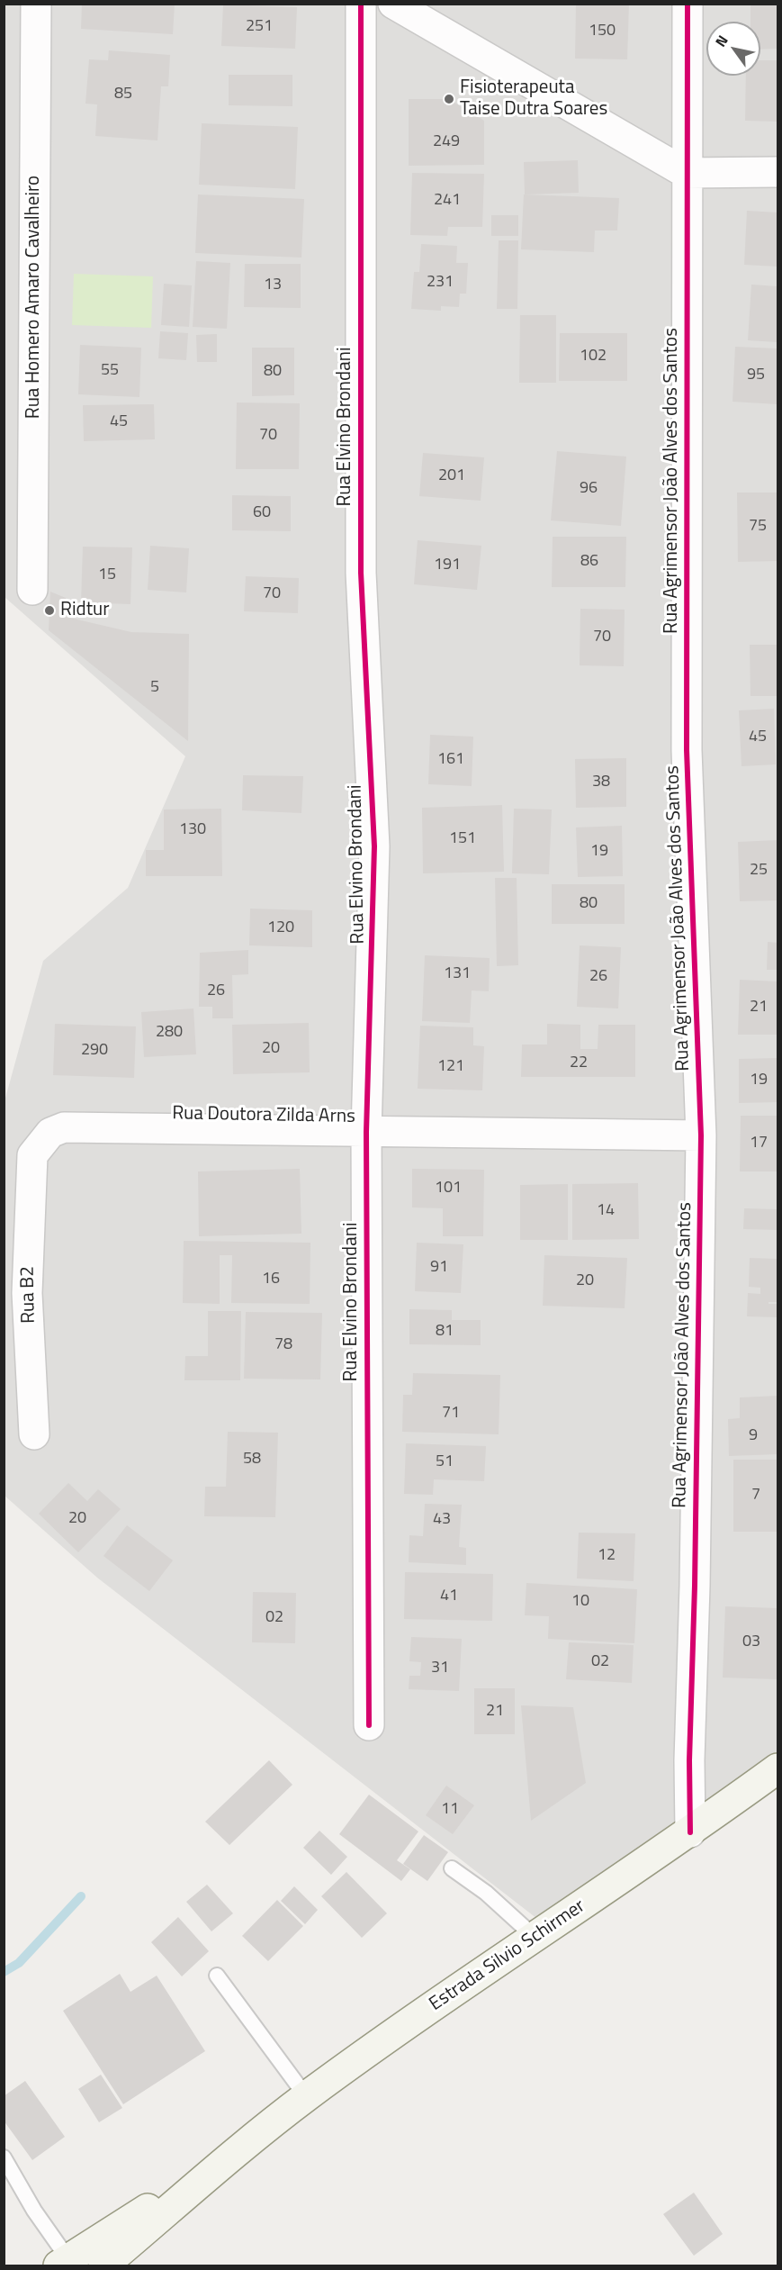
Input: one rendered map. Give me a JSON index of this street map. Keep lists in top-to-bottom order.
{
  "streets": {
    "street": [
      "Rua Homero Amaro Cavalheiro",
      "Rua Elvino Brondani",
      "Rua Agrimensor João Alves dos Santos",
      "Rua Doutora Zilda Arns",
      "Rua B2",
      "Estrada Silvio Schirmer"
    ]
  },
  "crossings": [
    ["Rua Elvino Brondani", "Rua Doutora Zilda Arns"],
    ["Rua Agrimensor João Alves dos Santos", "Rua Doutora Zilda Arns"],
    ["Rua Agrimensor João Alves dos Santos", "Estrada Silvio Schirmer"],
    ["Rua Doutora Zilda Arns", "Rua B2"]
  ],
  "places": ["Fisioterapeuta Taise Dutra Soares", "Ridtur"],
  "house_numbers": [
    "251",
    "150",
    "85",
    "249",
    "241",
    "231",
    "13",
    "102",
    "55",
    "80",
    "95",
    "45",
    "70",
    "201",
    "96",
    "60",
    "75",
    "86",
    "191",
    "15",
    "70",
    "70",
    "5",
    "45",
    "161",
    "38",
    "130",
    "151",
    "19",
    "25",
    "80",
    "120",
    "131",
    "26",
    "26",
    "21",
    "280",
    "20",
    "290",
    "22",
    "121",
    "19",
    "17",
    "101",
    "14",
    "91",
    "16",
    "20",
    "81",
    "78",
    "71",
    "9",
    "58",
    "51",
    "7",
    "20",
    "43",
    "12",
    "41",
    "10",
    "02",
    "03",
    "02",
    "31",
    "21",
    "11"
  ],
  "north": "top left"
}
